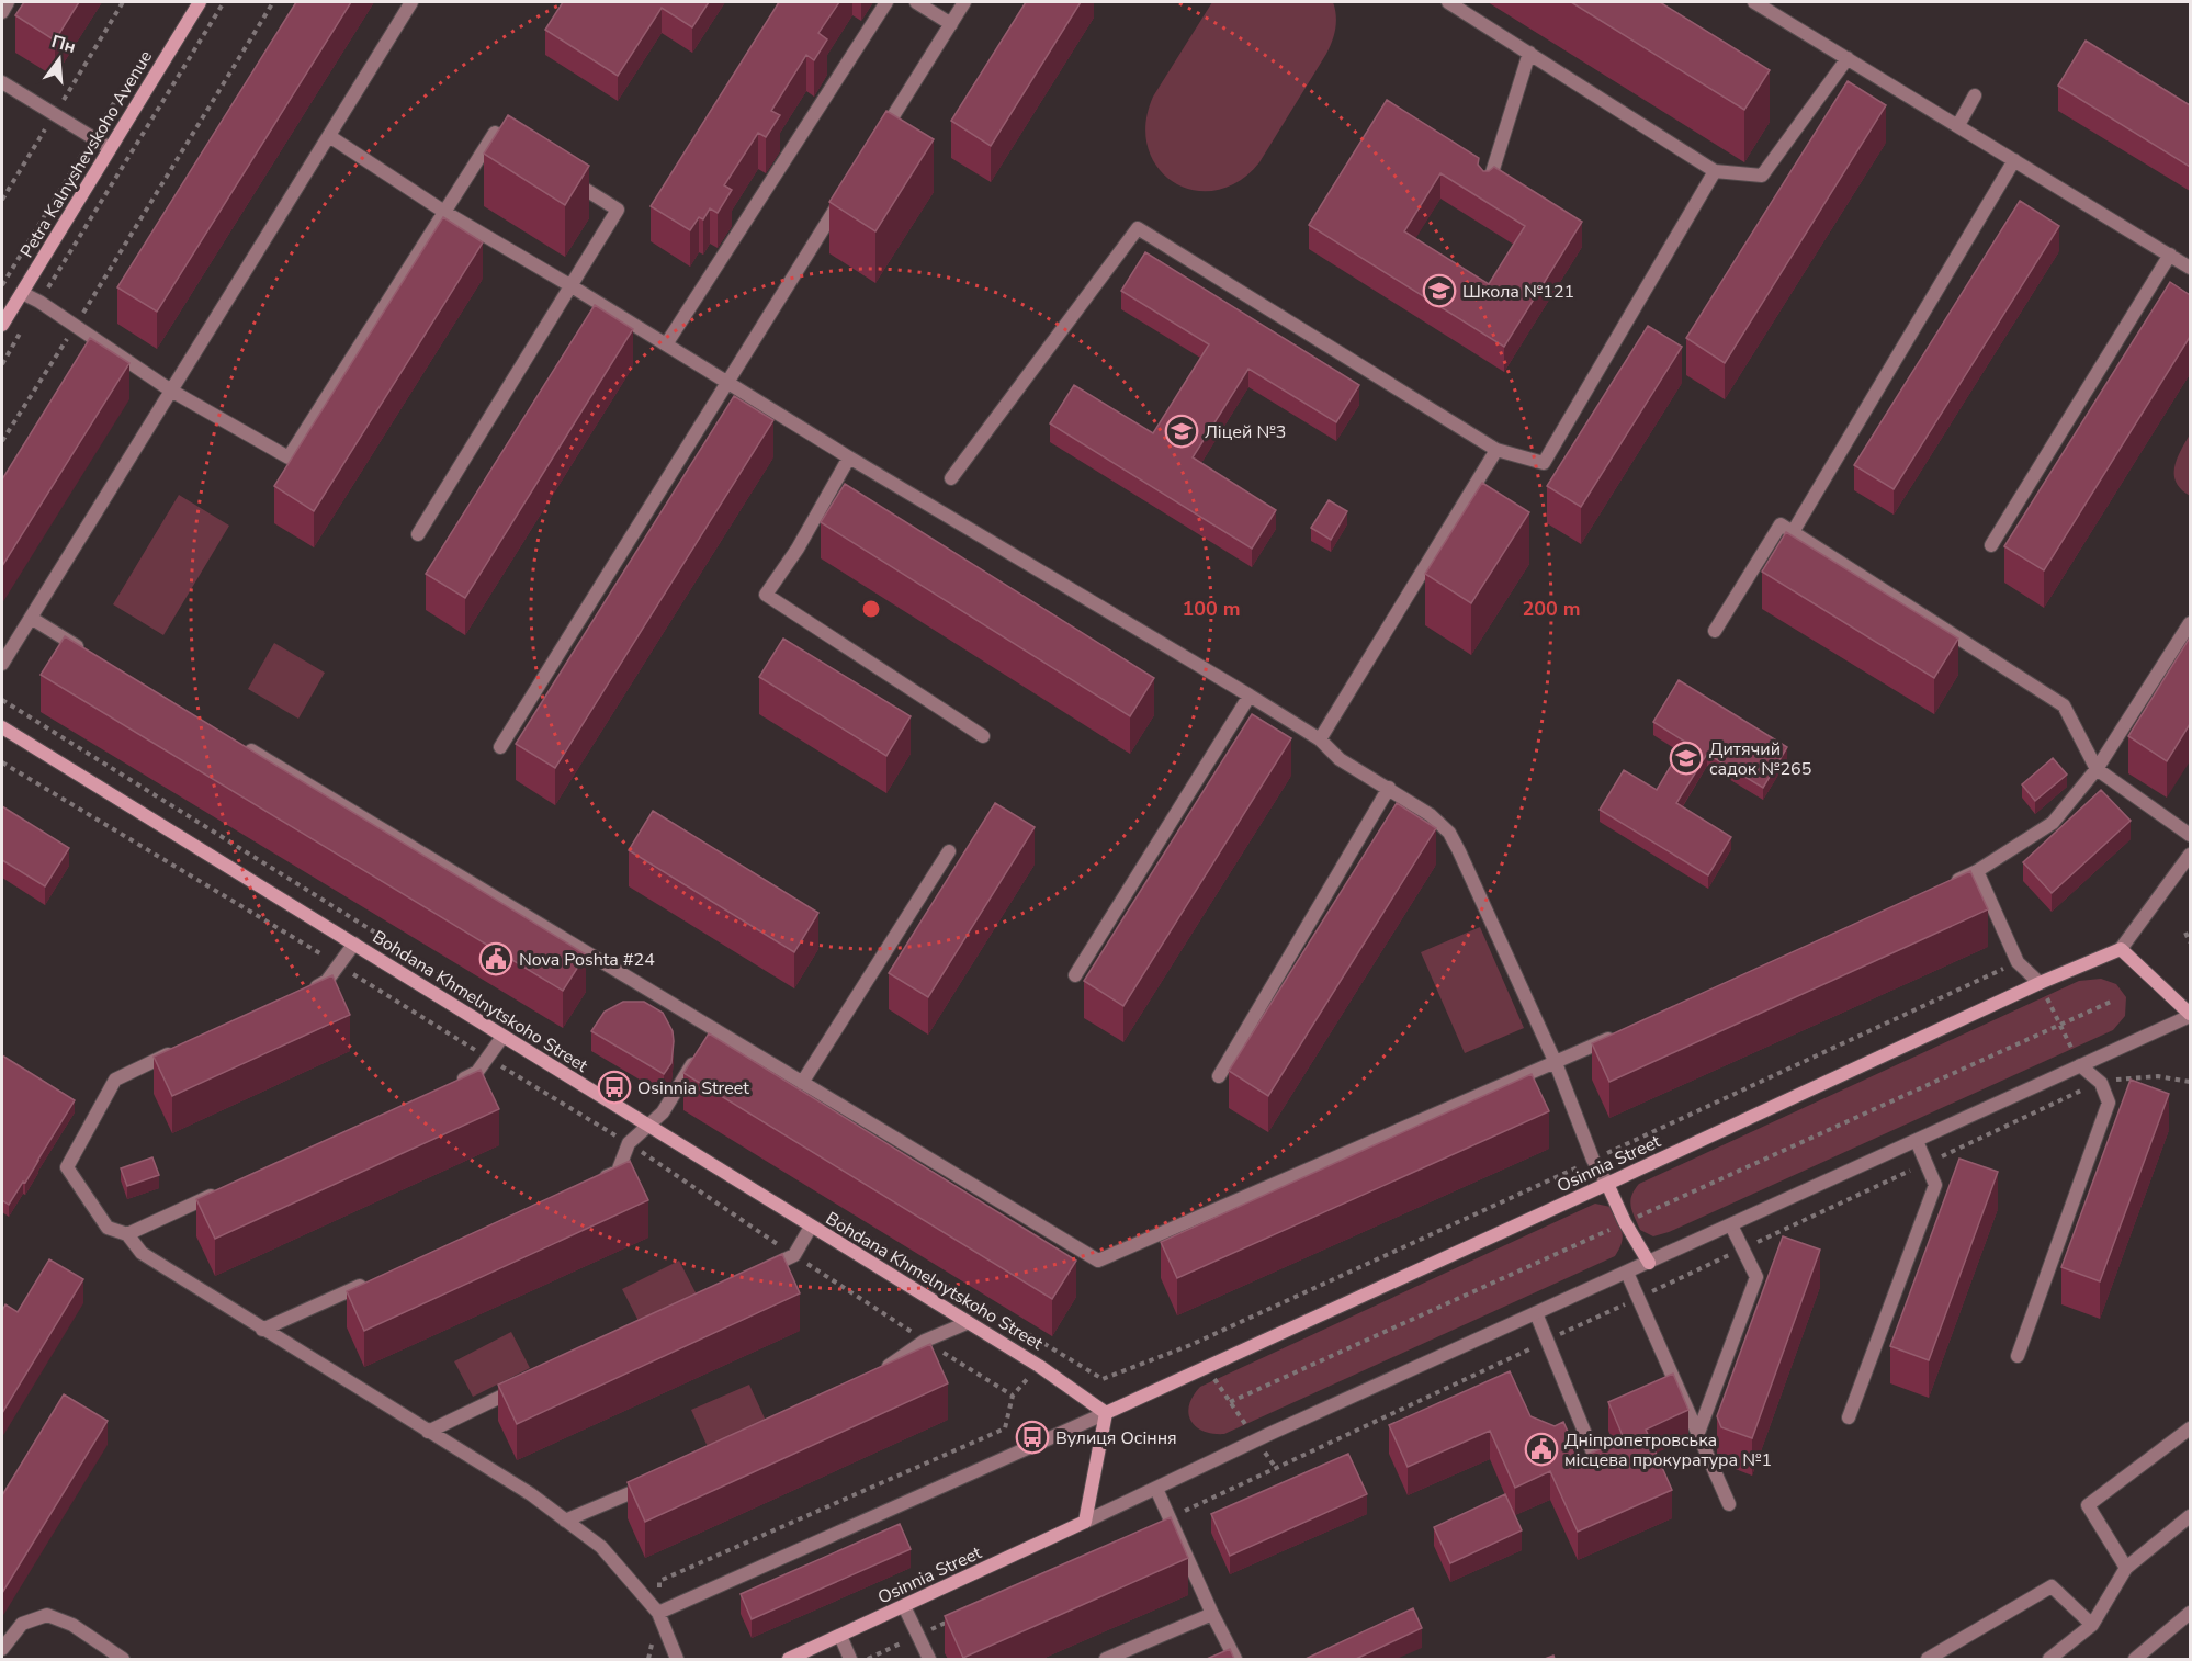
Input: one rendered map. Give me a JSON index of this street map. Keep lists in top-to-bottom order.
{
  "streets": {
    "street": ["Petra Kalnyshevskoho Avenue", "Bohdana Khmelnytskoho Street", "Osinnia Street"]
  },
  "crossings": [
    ["Bohdana Khmelnytskoho Street", "Osinnia Street"]
  ],
  "places": {
    "school or university": ["Школа №121", "Ліцей №3", "Дитячий садок №265"],
    "public building": ["Nova Poshta #24", "Дніпропетровська місцева прокуратура №1"],
    "bus stop": ["Osinnia Street", "Вулиця Осіння"]
  },
  "north": "top",
  "rings": ["100 m", "200 m"]
}
